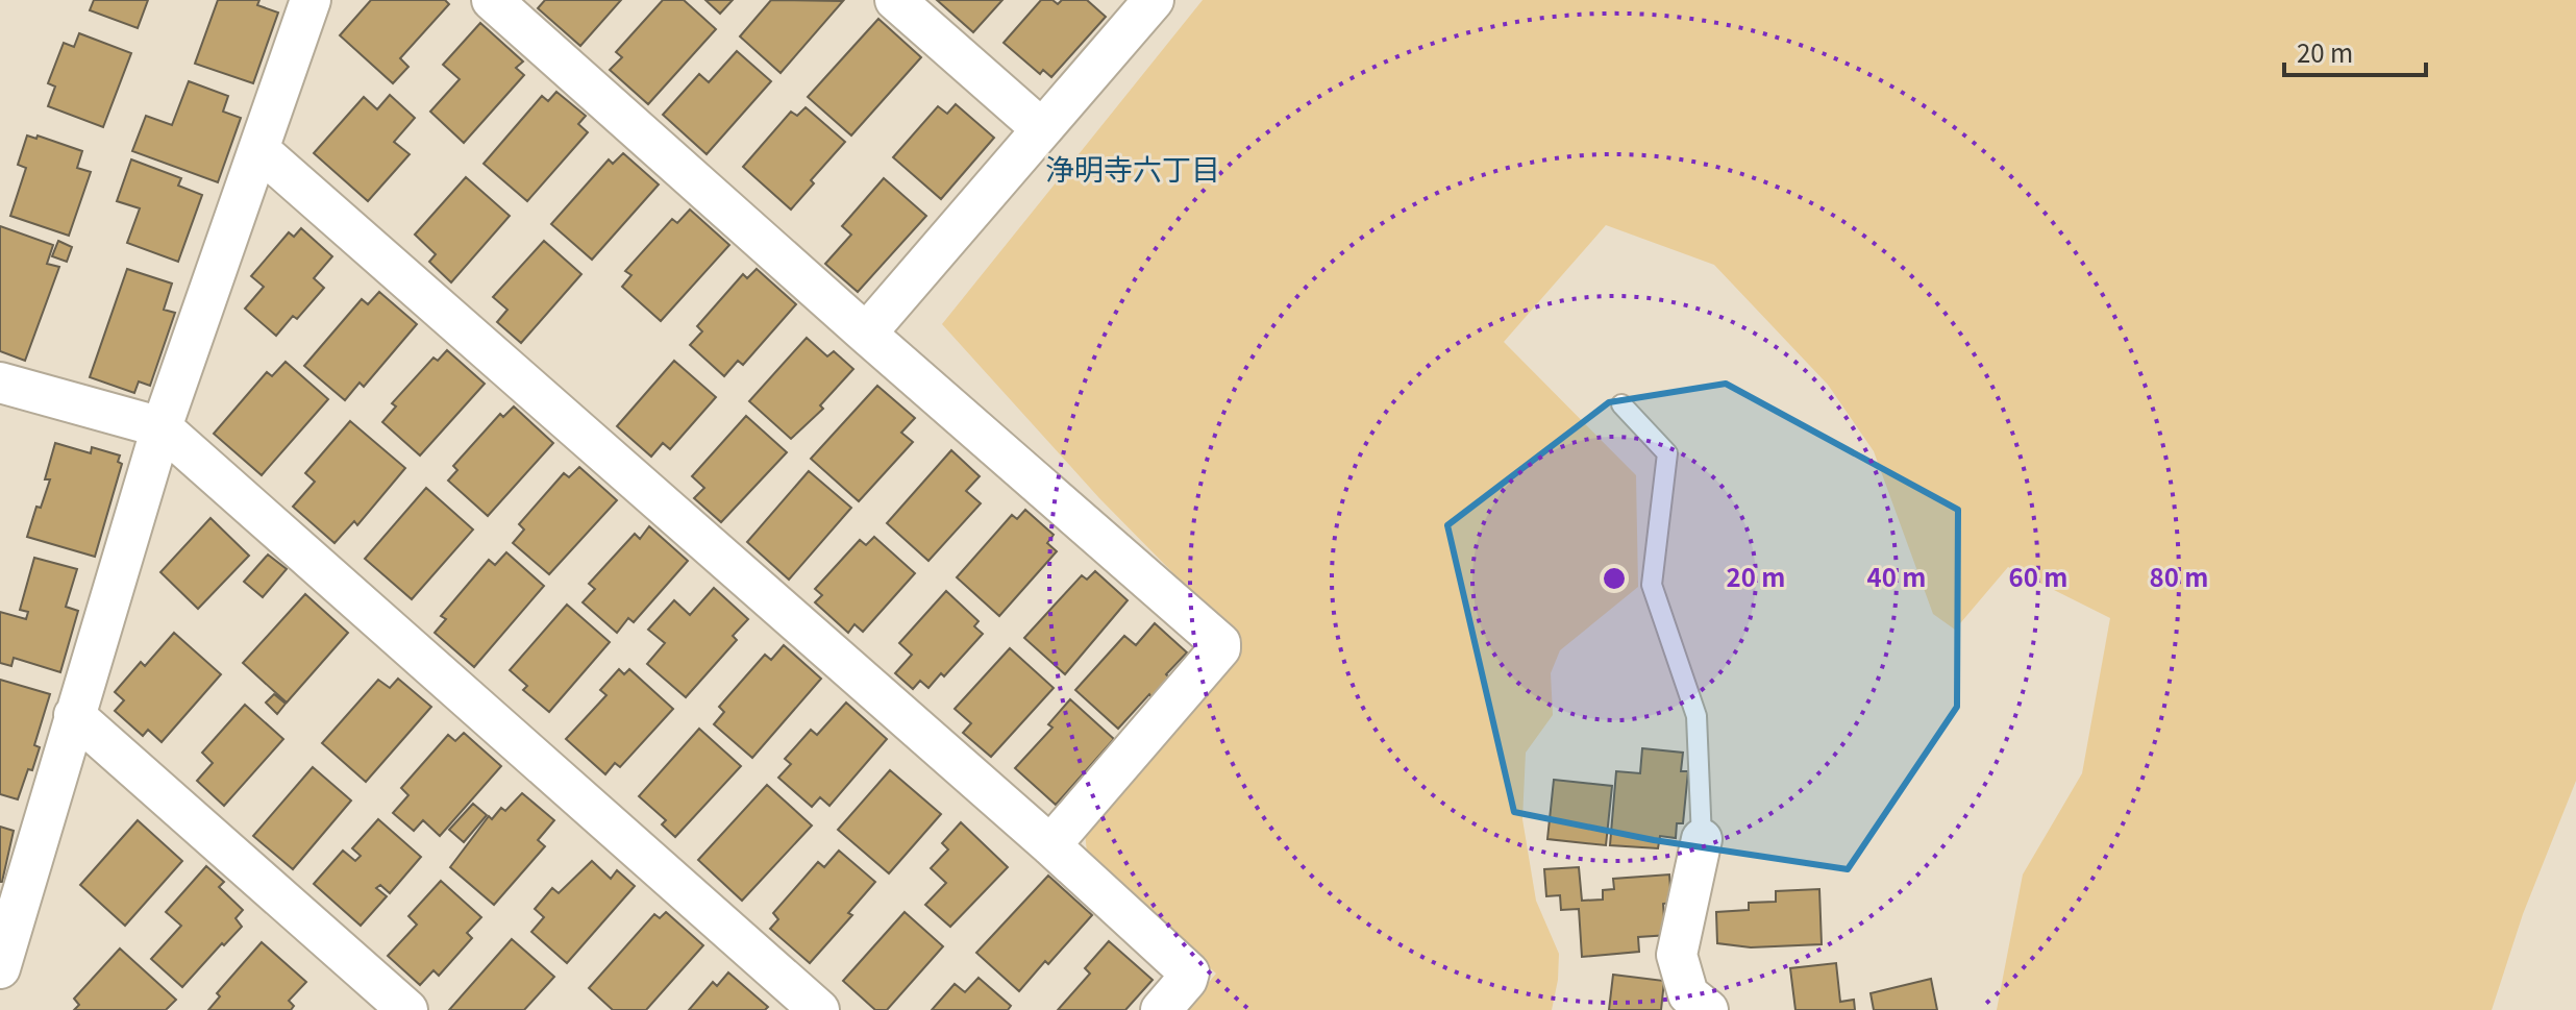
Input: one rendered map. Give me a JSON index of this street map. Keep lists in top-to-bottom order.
{
  "districts": ["浄明寺六丁目"],
  "scale_bar": "20 m",
  "rings": [
    "20 m",
    "40 m",
    "60 m",
    "80 m"
  ]
}
